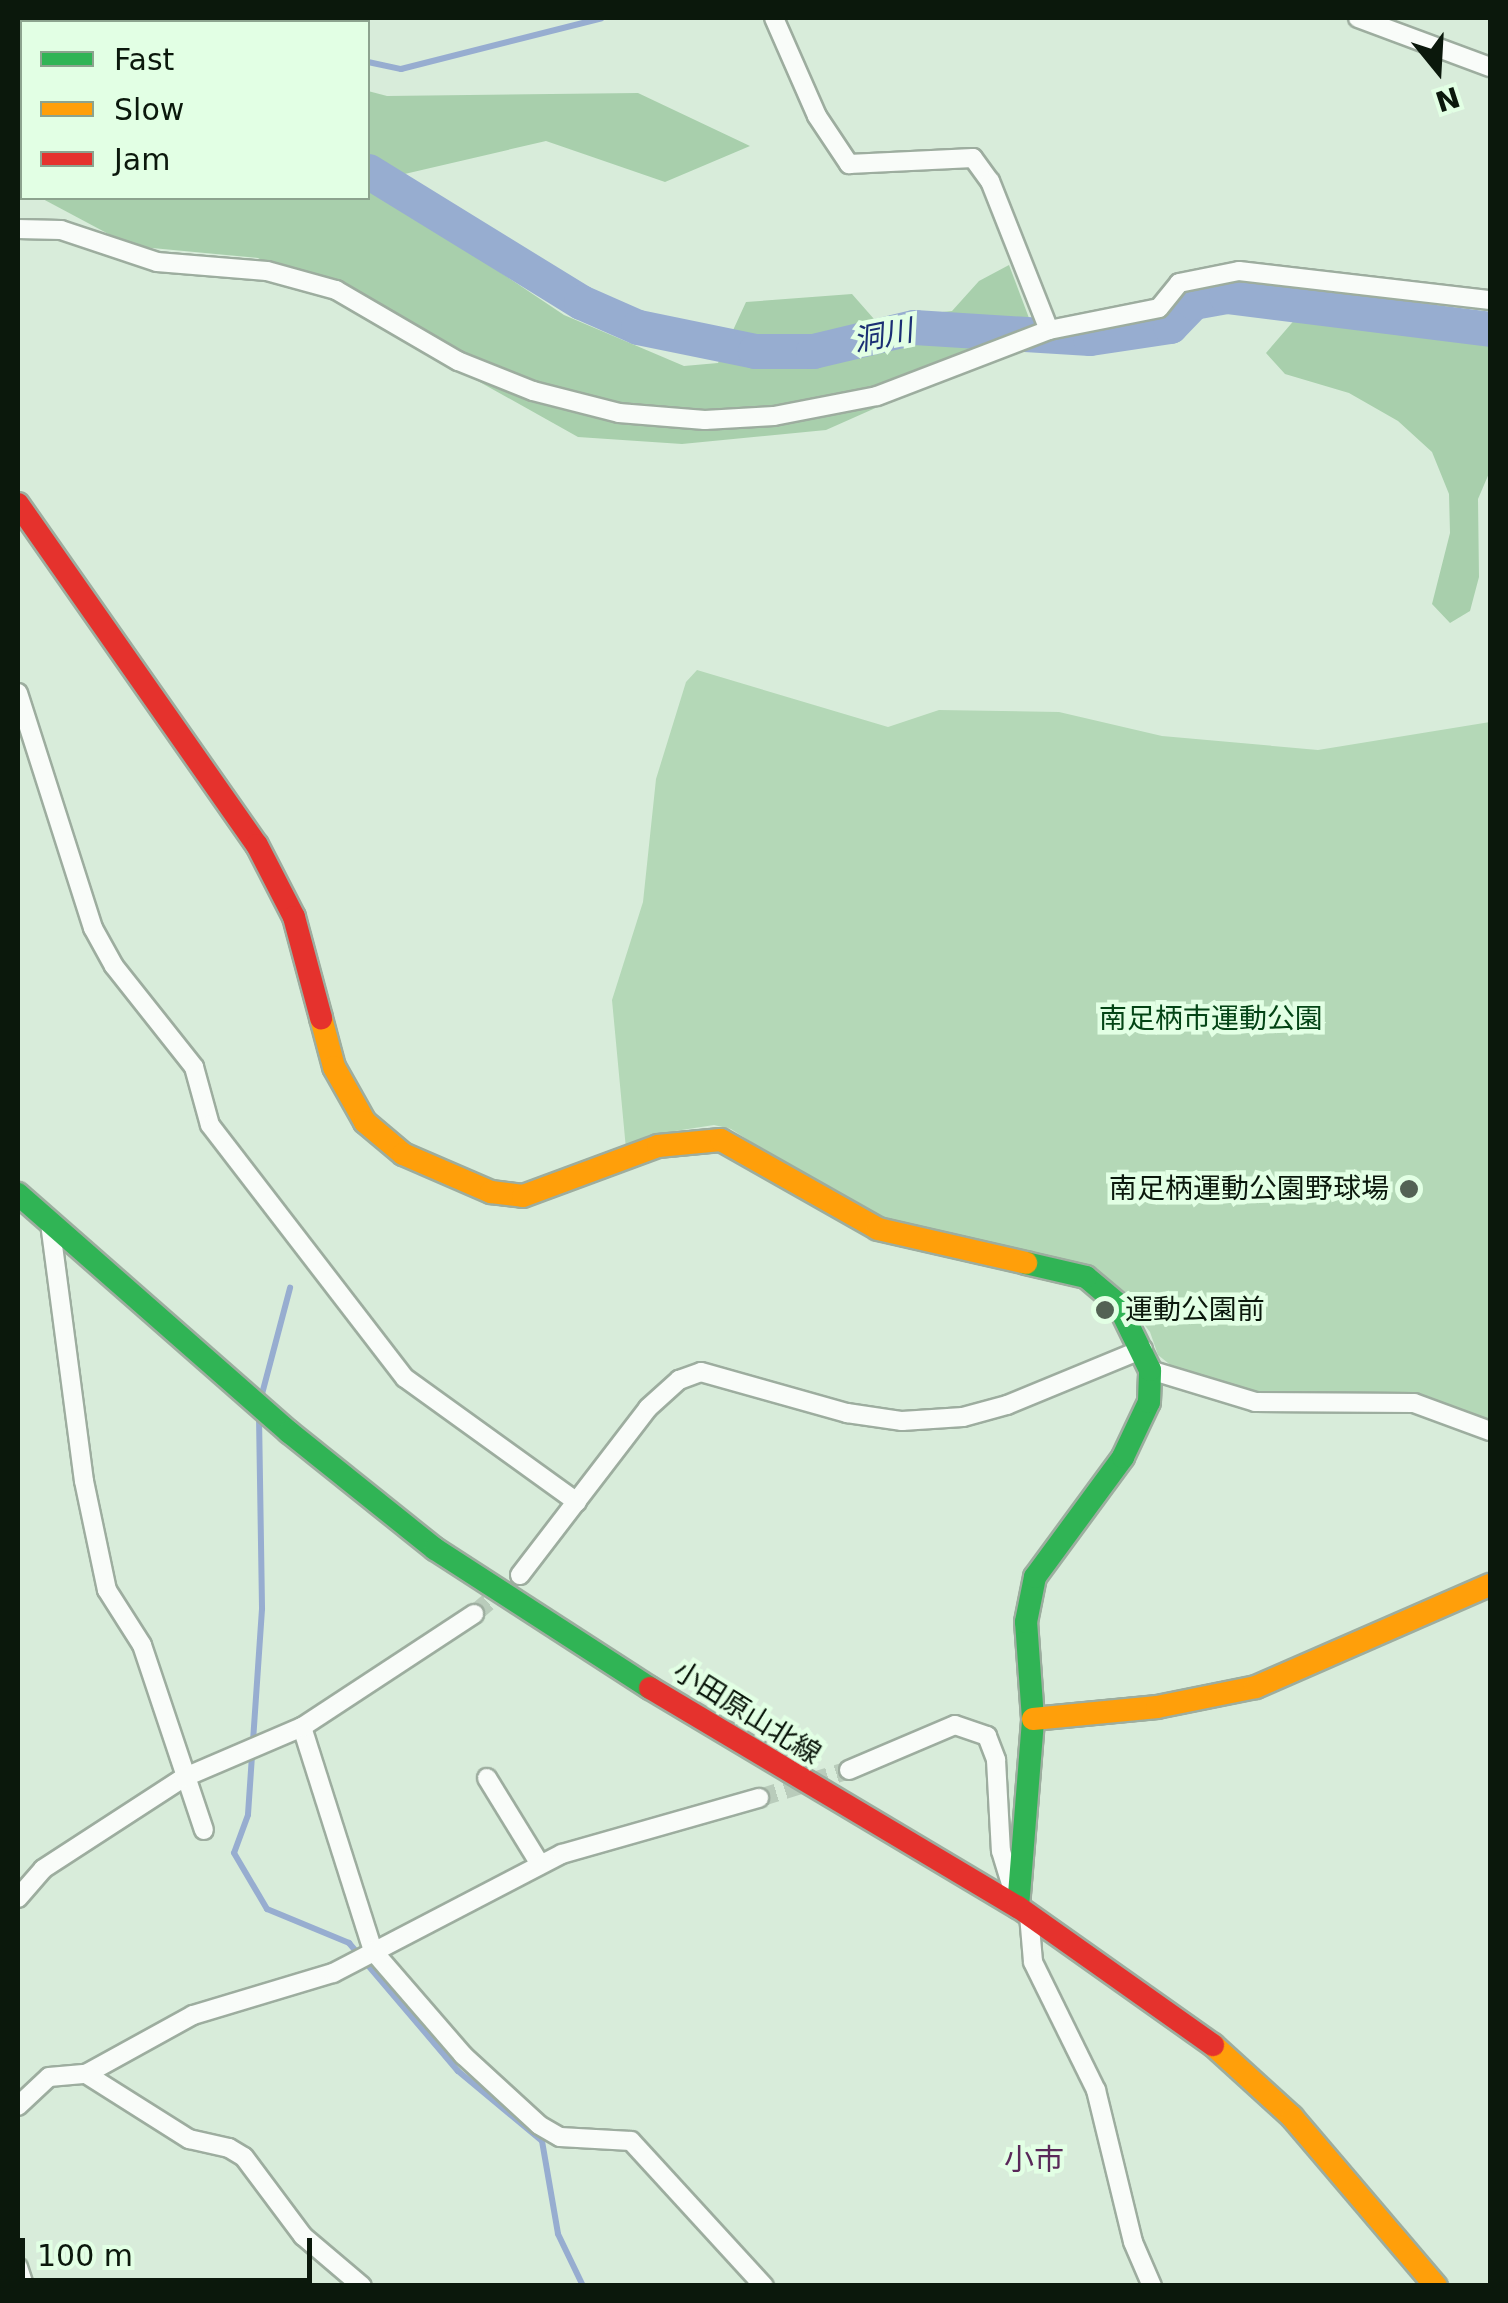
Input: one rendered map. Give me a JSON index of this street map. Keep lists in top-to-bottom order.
{
  "streets": {
    "street": ["小田原山北線"]
  },
  "districts": ["小市"],
  "water": ["洞川"],
  "parks": ["南足柄市運動公園"],
  "places": ["南足柄運動公園野球場", "運動公園前"],
  "legend": ["Fast", "Slow", "Jam"],
  "scale_bar": "100 m",
  "north": "bottom"
}
